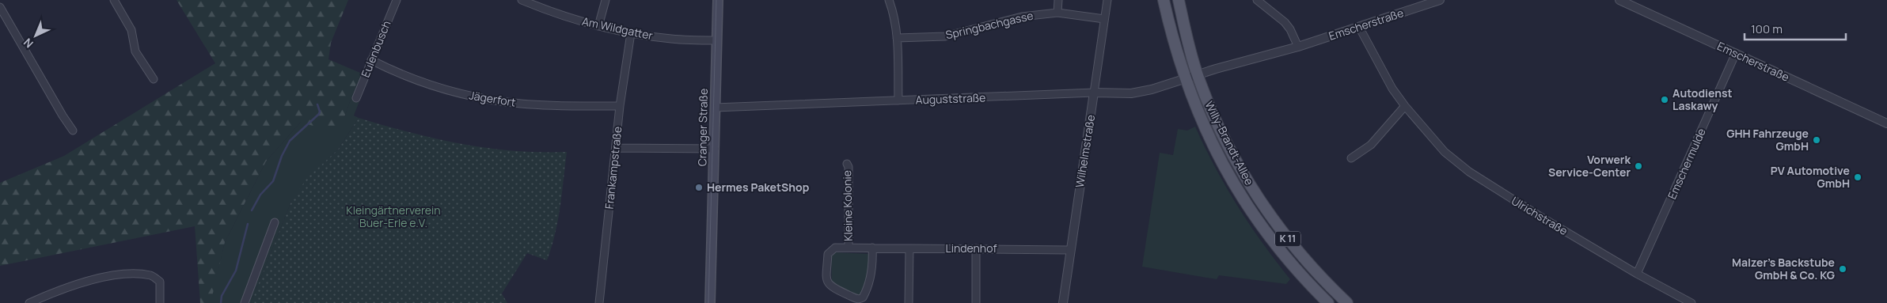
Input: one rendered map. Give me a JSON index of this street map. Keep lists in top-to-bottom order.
{
  "streets": {
    "main road": ["Cranger Straße", "Willy-Brandt-Allee", "K 11"],
    "street": [
      "Emscherstraße",
      "Springbachgasse",
      "Am Wildgatter",
      "Eulenbusch",
      "Jägerfort",
      "Auguststraße",
      "Wilhelmstraße",
      "Emschermulde",
      "Frankampstraße",
      "Kleine Kolonie",
      "Ulrichstraße",
      "Lindenhof"
    ]
  },
  "crossings": [
    ["Emscherstraße", "Auguststraße"],
    ["Emscherstraße", "Willy-Brandt-Allee"],
    ["Emscherstraße", "Emschermulde"],
    ["Emscherstraße", "Ulrichstraße"],
    ["Springbachgasse", "Wilhelmstraße"],
    ["Am Wildgatter", "Cranger Straße"],
    ["Am Wildgatter", "Frankampstraße"],
    ["Eulenbusch", "Jägerfort"],
    ["Jägerfort", "Frankampstraße"],
    ["Auguststraße", "Cranger Straße"],
    ["Auguststraße", "Willy-Brandt-Allee"],
    ["Auguststraße", "Wilhelmstraße"],
    ["Wilhelmstraße", "Lindenhof"],
    ["Emschermulde", "Ulrichstraße"],
    ["Kleine Kolonie", "Lindenhof"]
  ],
  "parks": ["Kleingärtnerverein Buer-Erle e.V."],
  "places": [
    "Autodienst Laskawy",
    "GHH Fahrzeuge GmbH",
    "Vorwerk Service-Center",
    "PV Automotive GmbH",
    "Hermes PaketShop",
    "Malzer's Backstube GmbH & Co. KG"
  ],
  "scale_bar": "100 m",
  "north": "bottom left"
}
